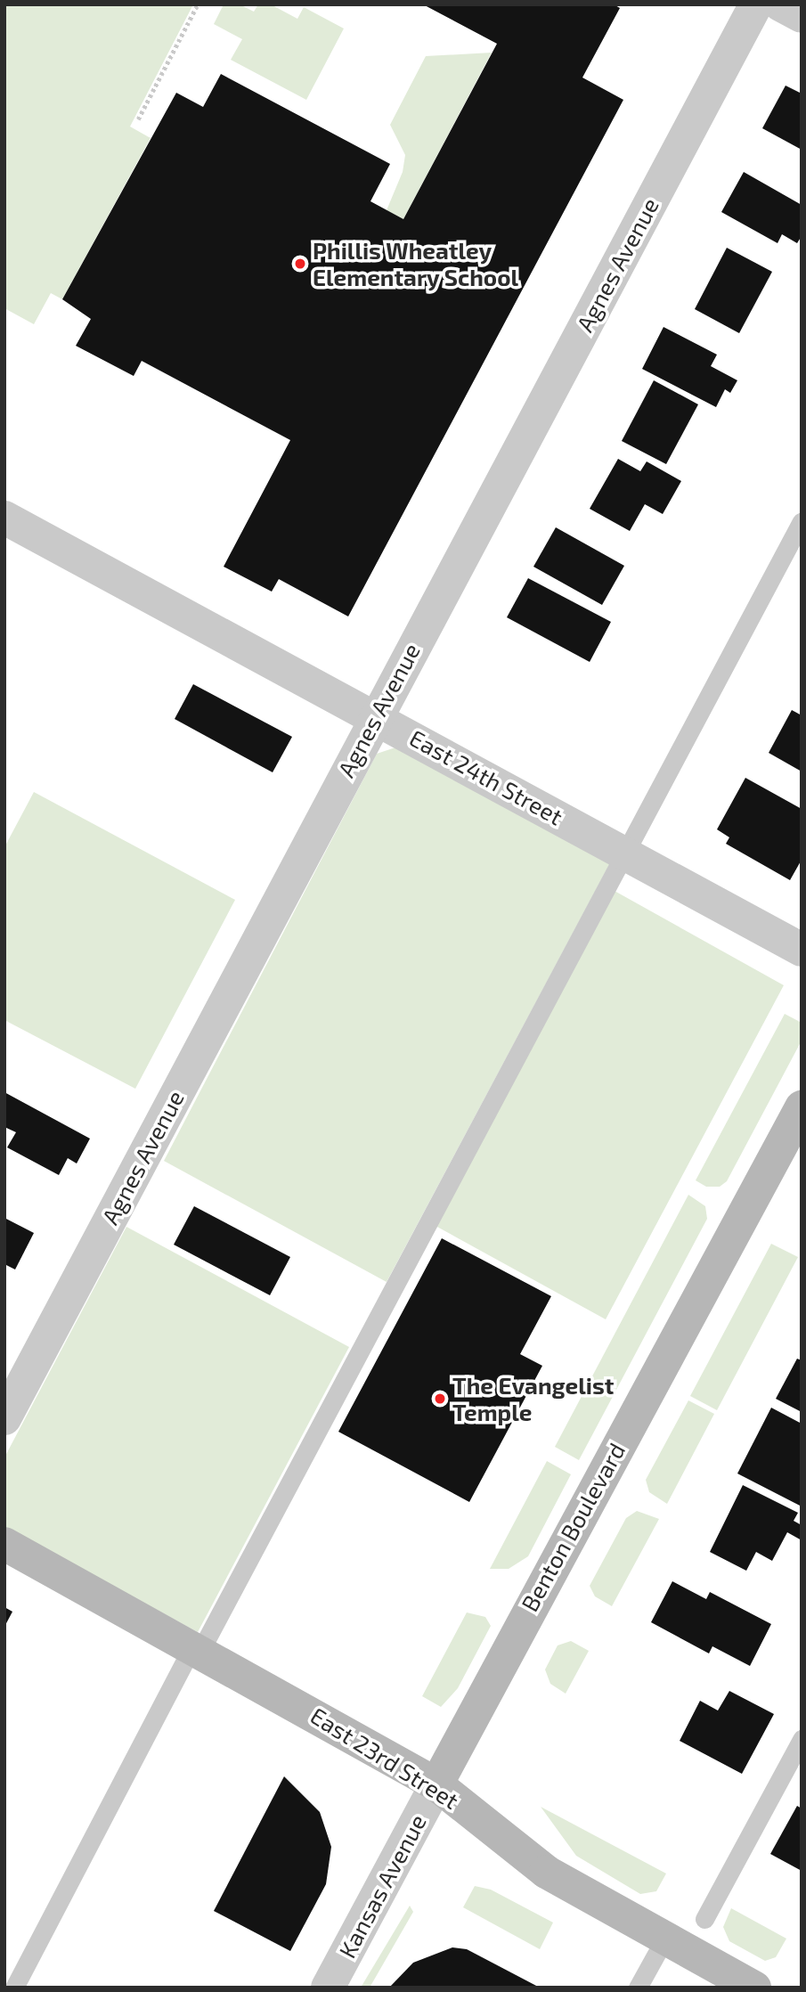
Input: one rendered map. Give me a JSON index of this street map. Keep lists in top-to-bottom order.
{
  "streets": {
    "main road": ["Benton Boulevard", "East 23rd Street"],
    "street": ["Agnes Avenue", "East 24th Street", "Kansas Avenue"]
  },
  "crossings": [
    ["Agnes Avenue", "East 24th Street"],
    ["Benton Boulevard", "East 23rd Street"],
    ["Benton Boulevard", "Kansas Avenue"],
    ["East 23rd Street", "Kansas Avenue"]
  ],
  "places": ["Phillis Wheatley Elementary School", "The Evangelist Temple"]
}
